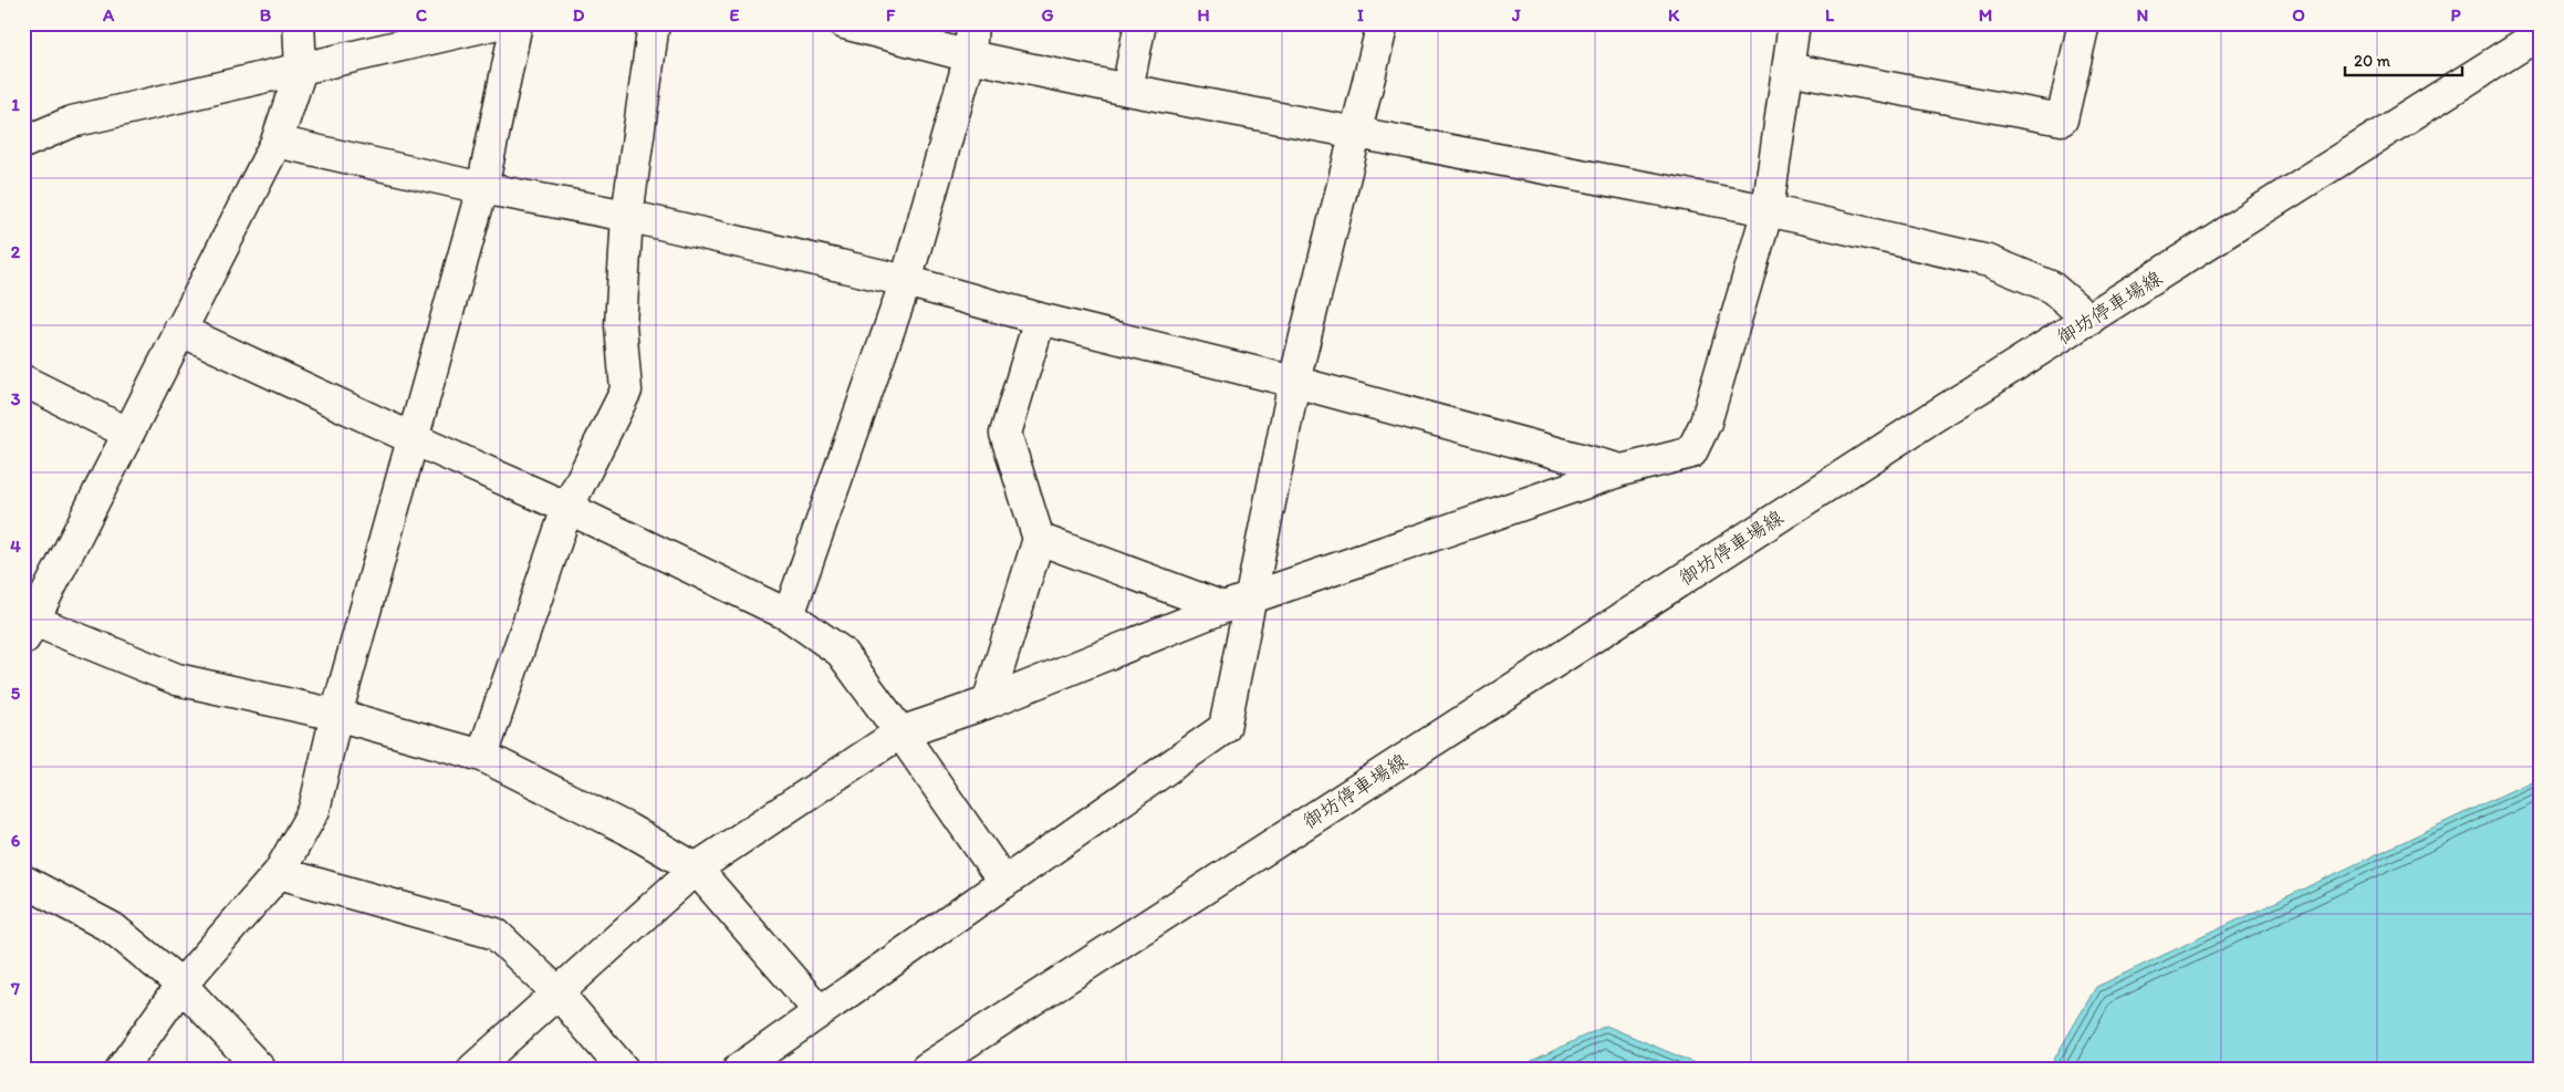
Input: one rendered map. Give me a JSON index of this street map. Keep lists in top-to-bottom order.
{
  "streets": {
    "street": ["御坊停車場線"]
  },
  "scale_bar": "20 m",
  "grid": {
    "columns": [
      "A",
      "B",
      "C",
      "D",
      "E",
      "F",
      "G",
      "H",
      "I",
      "J",
      "K",
      "L",
      "M",
      "N",
      "O",
      "P"
    ],
    "rows": [
      "1",
      "2",
      "3",
      "4",
      "5",
      "6",
      "7"
    ]
  }
}
